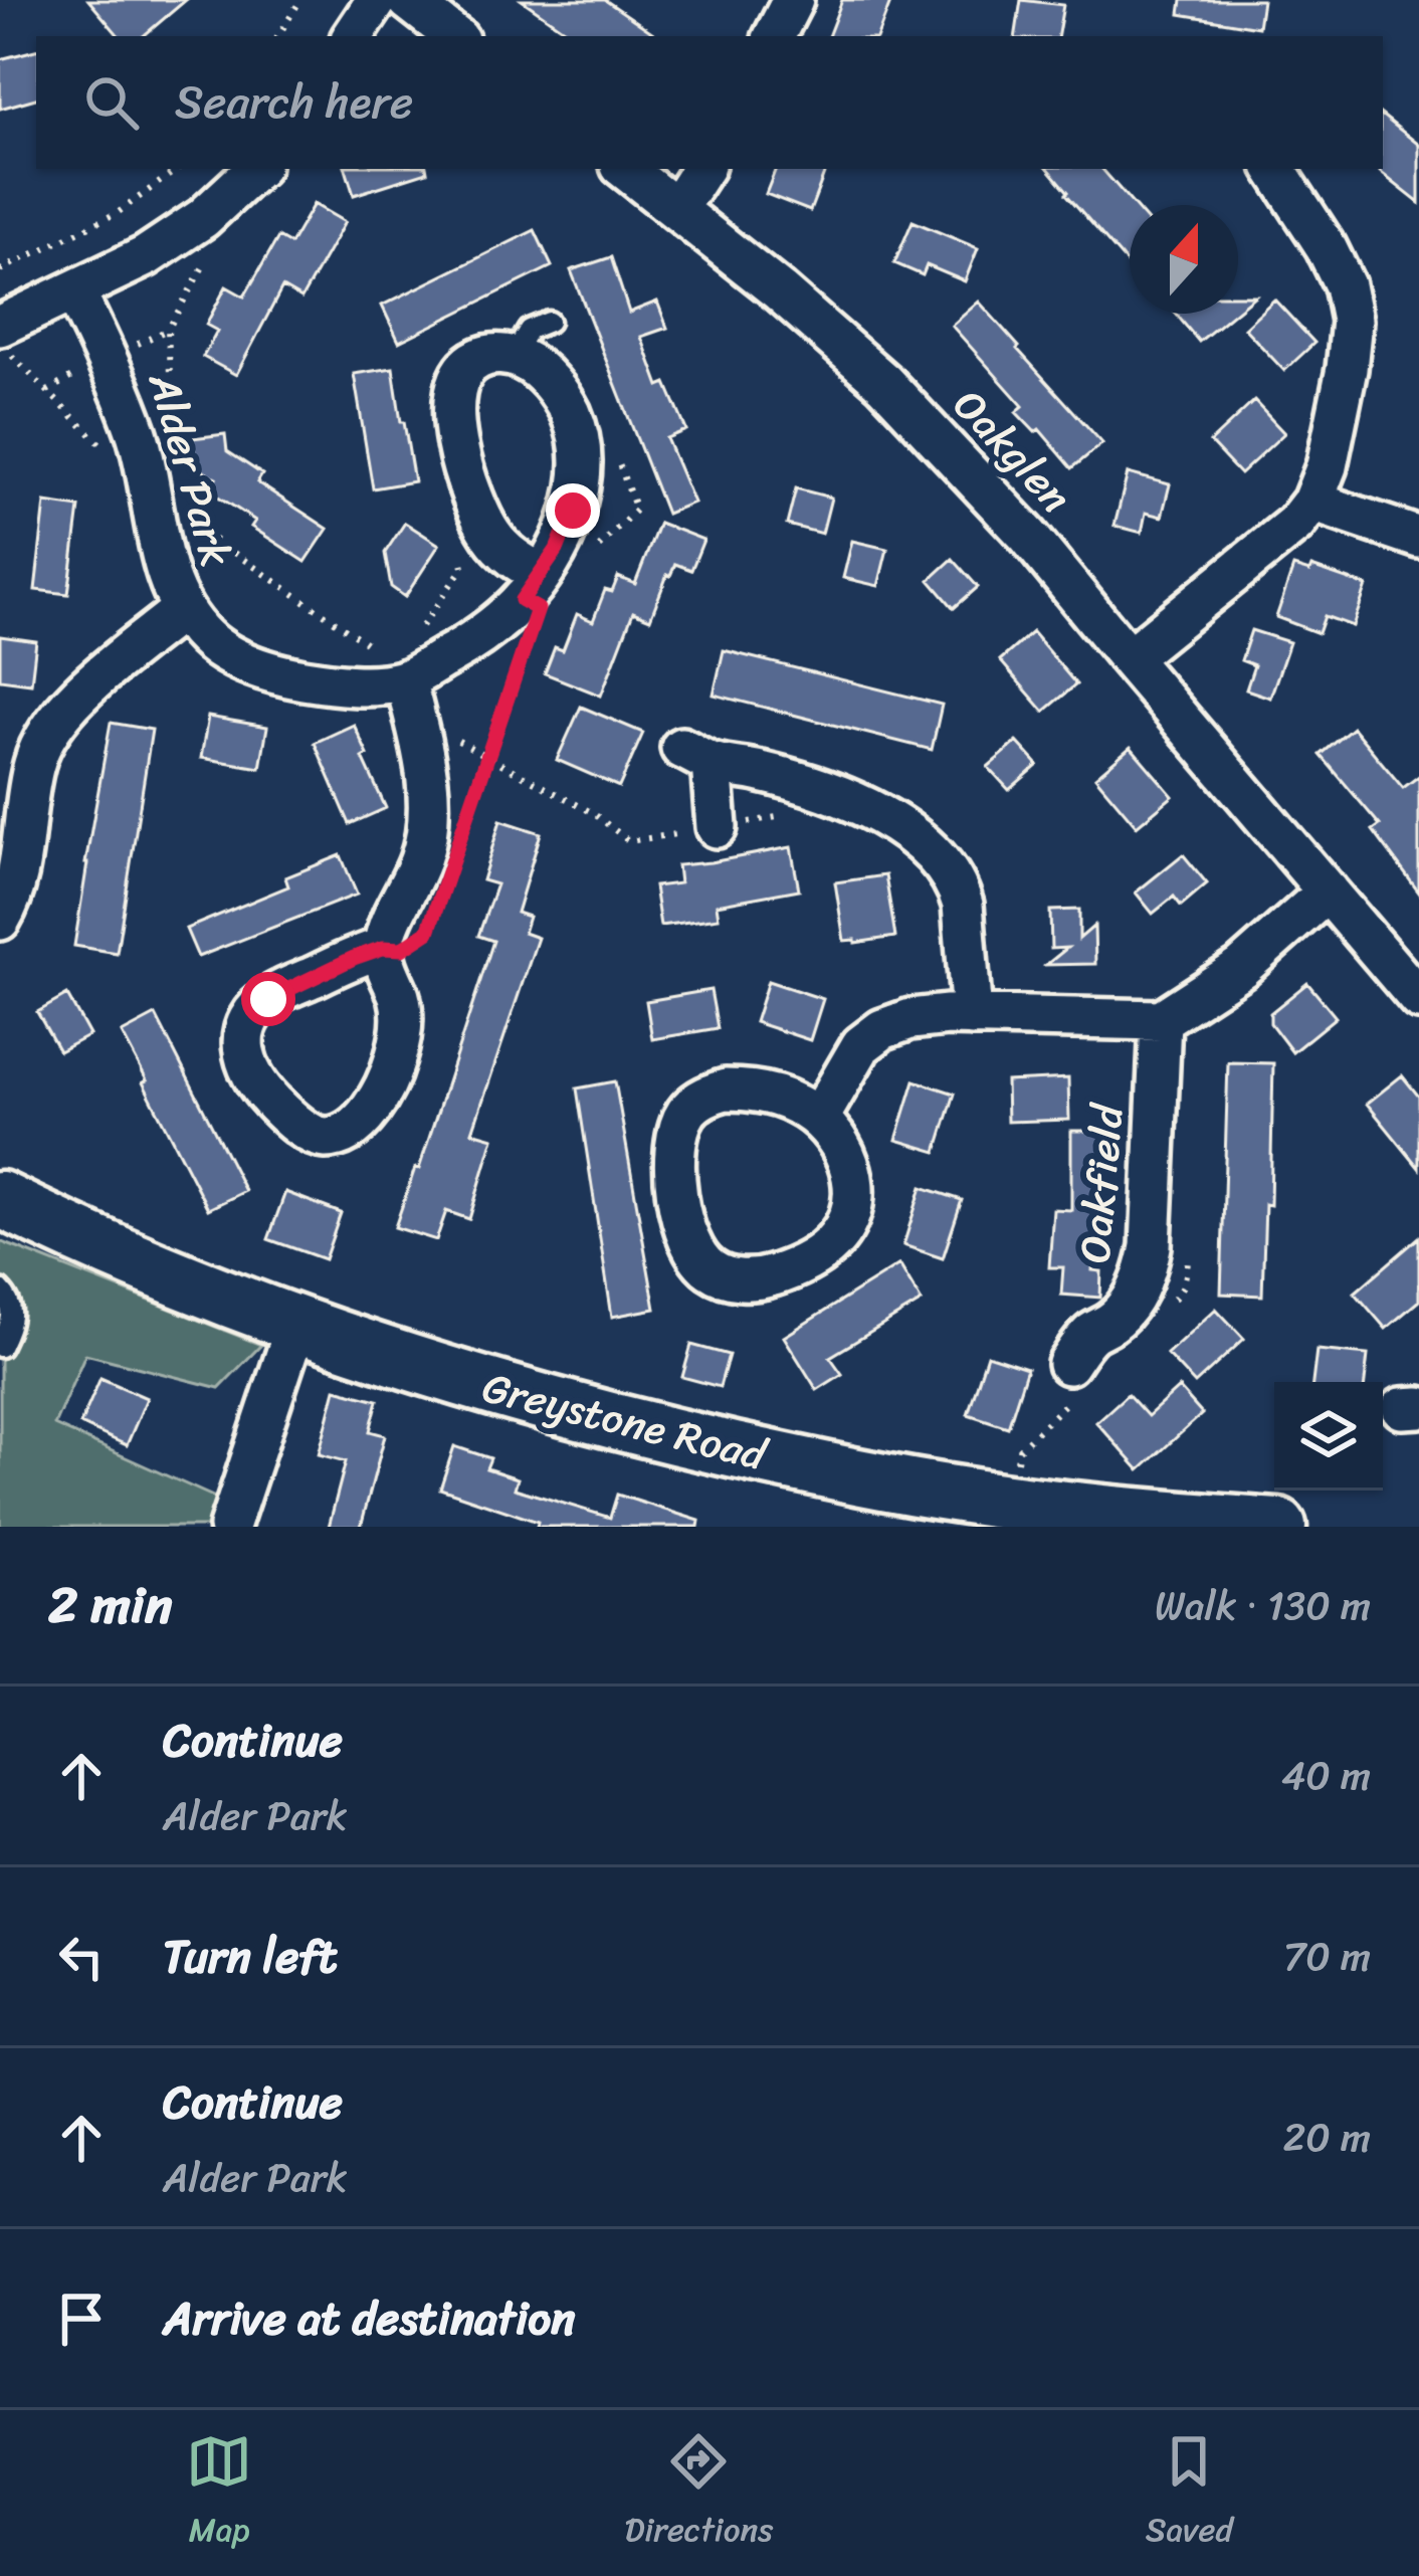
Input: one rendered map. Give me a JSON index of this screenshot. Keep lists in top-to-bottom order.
{
  "streets": {
    "main road": ["Greystone Road"],
    "street": ["Oakglen", "Alder Park", "Oakfield"]
  },
  "north": "top",
  "page": {
    "search": "Search here",
    "heading": ["2 min", "Walk · 130 m"],
    "list": [
      ["Continue", "Alder Park", "40 m"],
      ["Turn left", "70 m"],
      ["Continue", "Alder Park", "20 m"],
      "Arrive at destination"
    ],
    "nav": ["Map", "Directions", "Saved"]
  }
}
